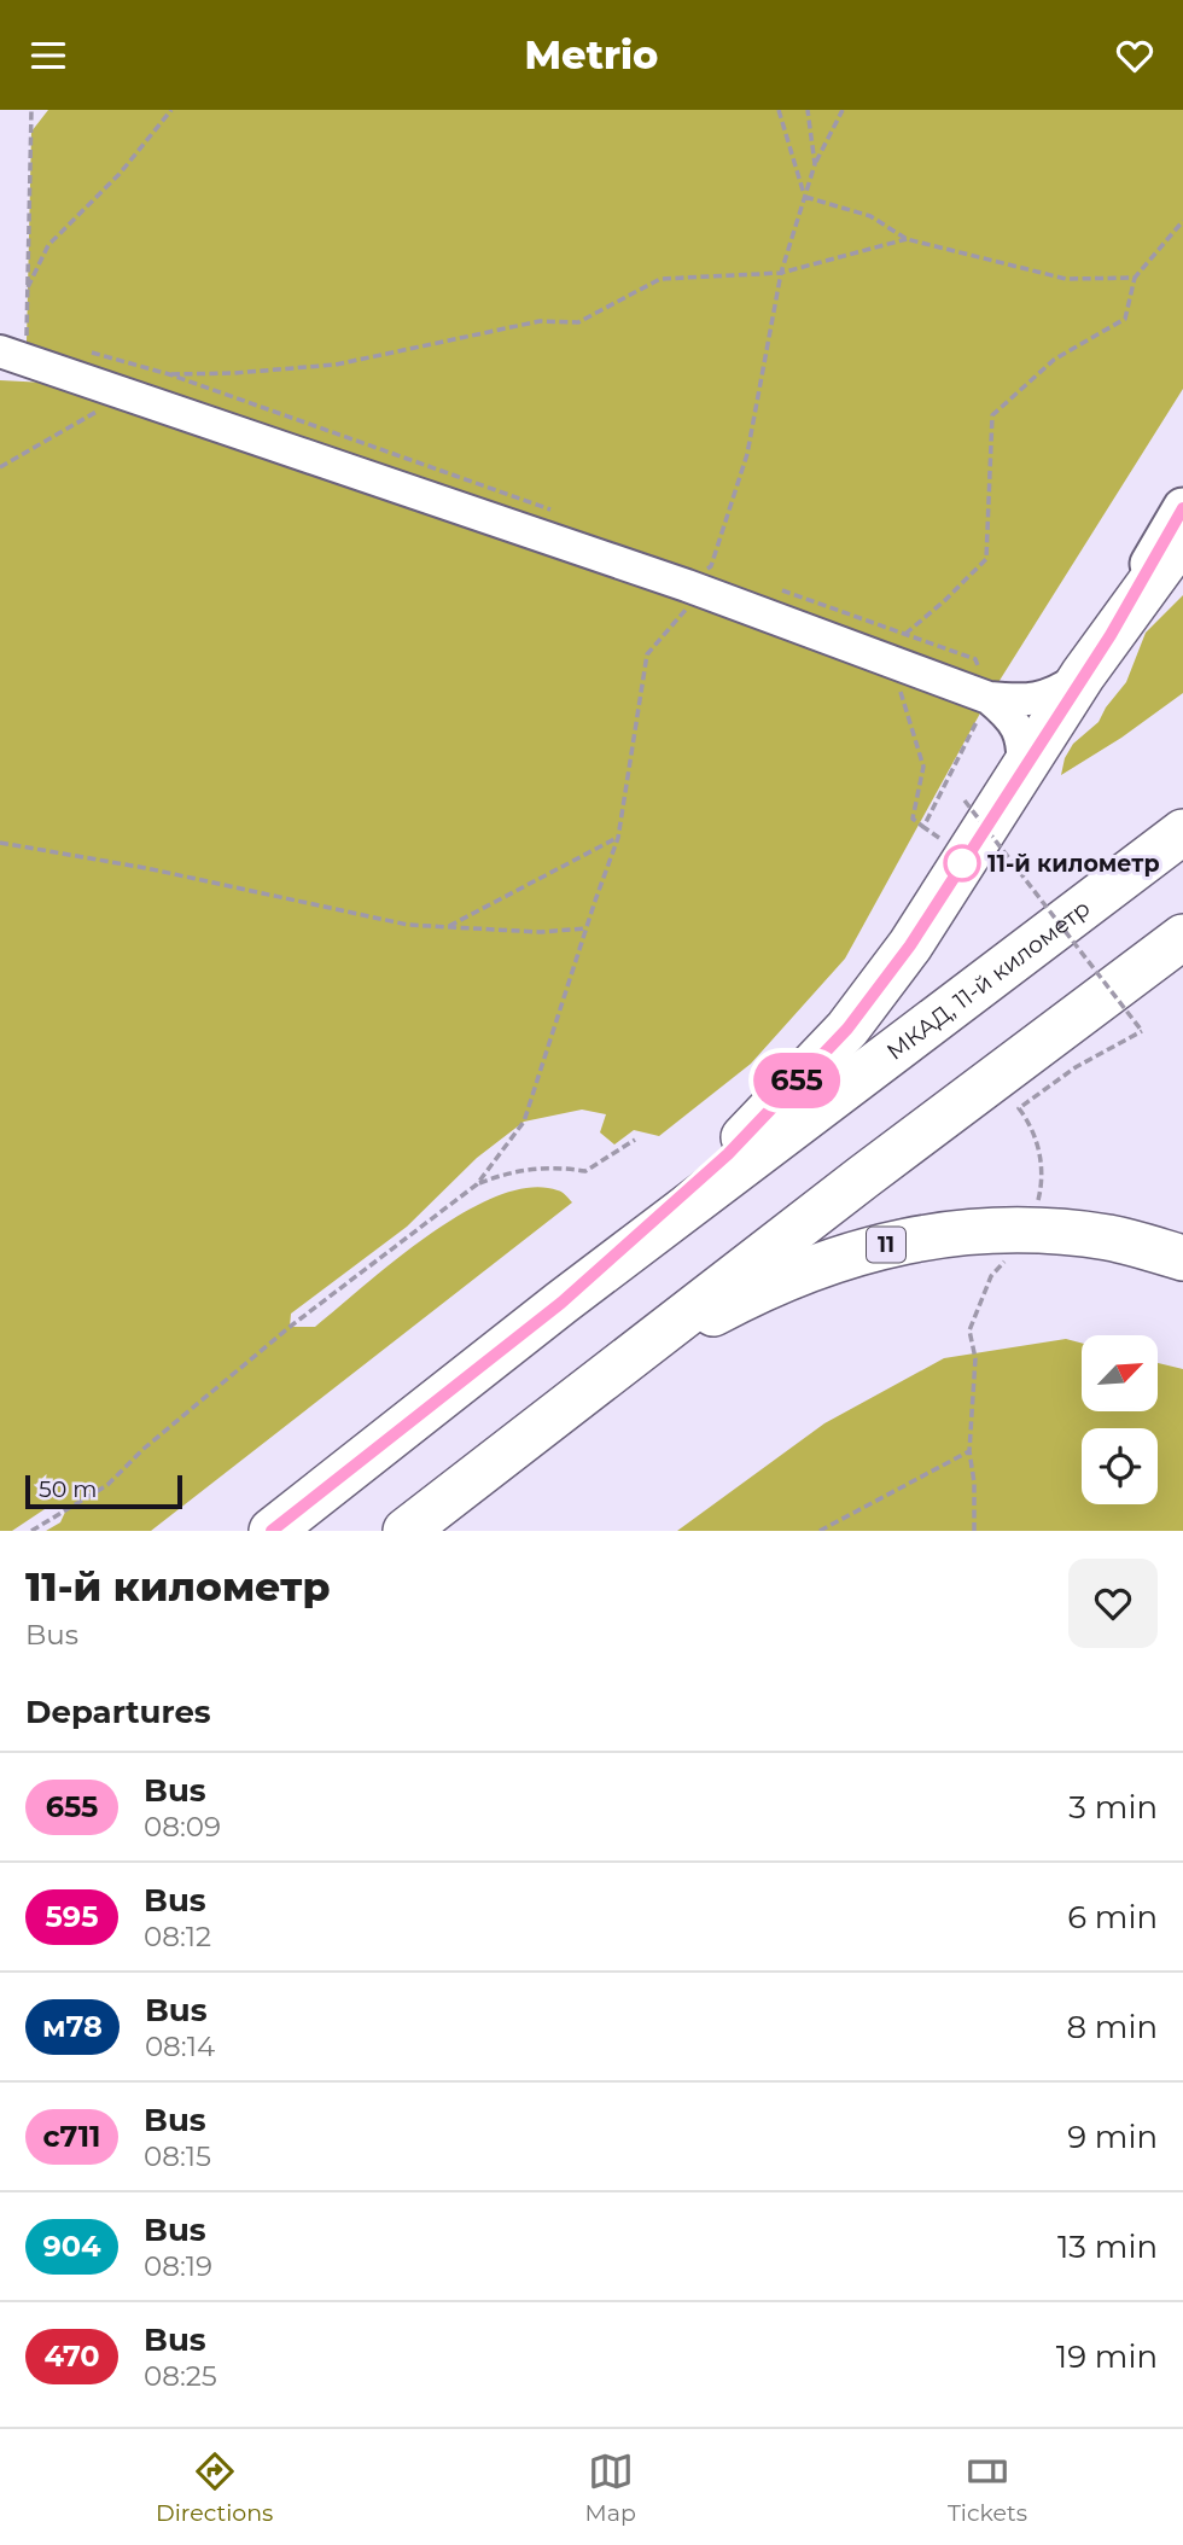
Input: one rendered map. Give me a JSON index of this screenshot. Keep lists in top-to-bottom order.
{
  "streets": {
    "highway": ["МКАД, 11-й километр", "11"]
  },
  "places": ["11-й километр"],
  "lines": ["bus line 655"],
  "scale_bar": "50 m",
  "north": "top right",
  "page": {
    "header": "Metrio",
    "on_map": "655",
    "scale": "50 m",
    "heading": [
      ["11-й километр", "Bus"],
      "Departures"
    ],
    "list": [
      {
        "mark": "655",
        "name": "Bus",
        "note": "08:09",
        "value": "3 min"
      },
      {
        "mark": "595",
        "name": "Bus",
        "note": "08:12",
        "value": "6 min"
      },
      {
        "mark": "м78",
        "name": "Bus",
        "note": "08:14",
        "value": "8 min"
      },
      {
        "mark": "с711",
        "name": "Bus",
        "note": "08:15",
        "value": "9 min"
      },
      {
        "mark": "904",
        "name": "Bus",
        "note": "08:19",
        "value": "13 min"
      },
      {
        "mark": "470",
        "name": "Bus",
        "note": "08:25",
        "value": "19 min"
      }
    ],
    "tabs": ["Directions", "Map", "Tickets"]
  }
}
